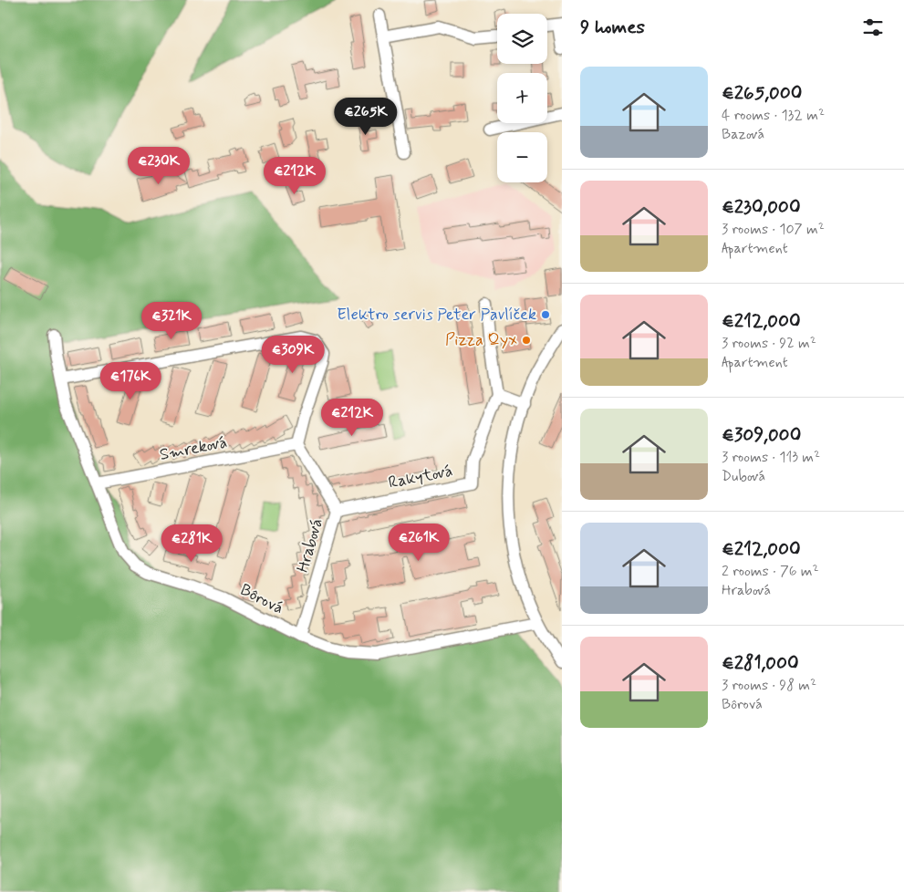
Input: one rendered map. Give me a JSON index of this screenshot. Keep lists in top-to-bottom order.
{
  "streets": {
    "street": [
      "Smreková",
      "Rakytová",
      "Hrabová",
      "Bôrová"
    ]
  },
  "crossings": [
    ["Smreková", "Hrabová"],
    ["Smreková", "Bôrová"],
    ["Rakytová", "Hrabová"],
    ["Hrabová", "Bôrová"]
  ],
  "places": ["Elektro servis Peter Pavlíček", "Pizza Qyx"],
  "page": {
    "heading": "9 homes",
    "map_buttons": ["+", "−"],
    "list": [
      {
        "name": "€265,000",
        "note": "4 rooms · 132 m² · Bazová"
      },
      {
        "name": "€230,000",
        "note": "3 rooms · 107 m² · Apartment"
      },
      {
        "name": "€212,000",
        "note": "3 rooms · 92 m² · Apartment"
      },
      {
        "name": "€309,000",
        "note": "3 rooms · 113 m² · Dubová"
      },
      {
        "name": "€212,000",
        "note": "2 rooms · 76 m² · Hrabová"
      },
      {
        "name": "€281,000",
        "note": "3 rooms · 98 m² · Bôrová"
      }
    ],
    "price": [
      "€265K",
      "€230K",
      "€212K",
      "€321K",
      "€309K",
      "€176K",
      "€212K",
      "€261K",
      "€281K"
    ]
  }
}
